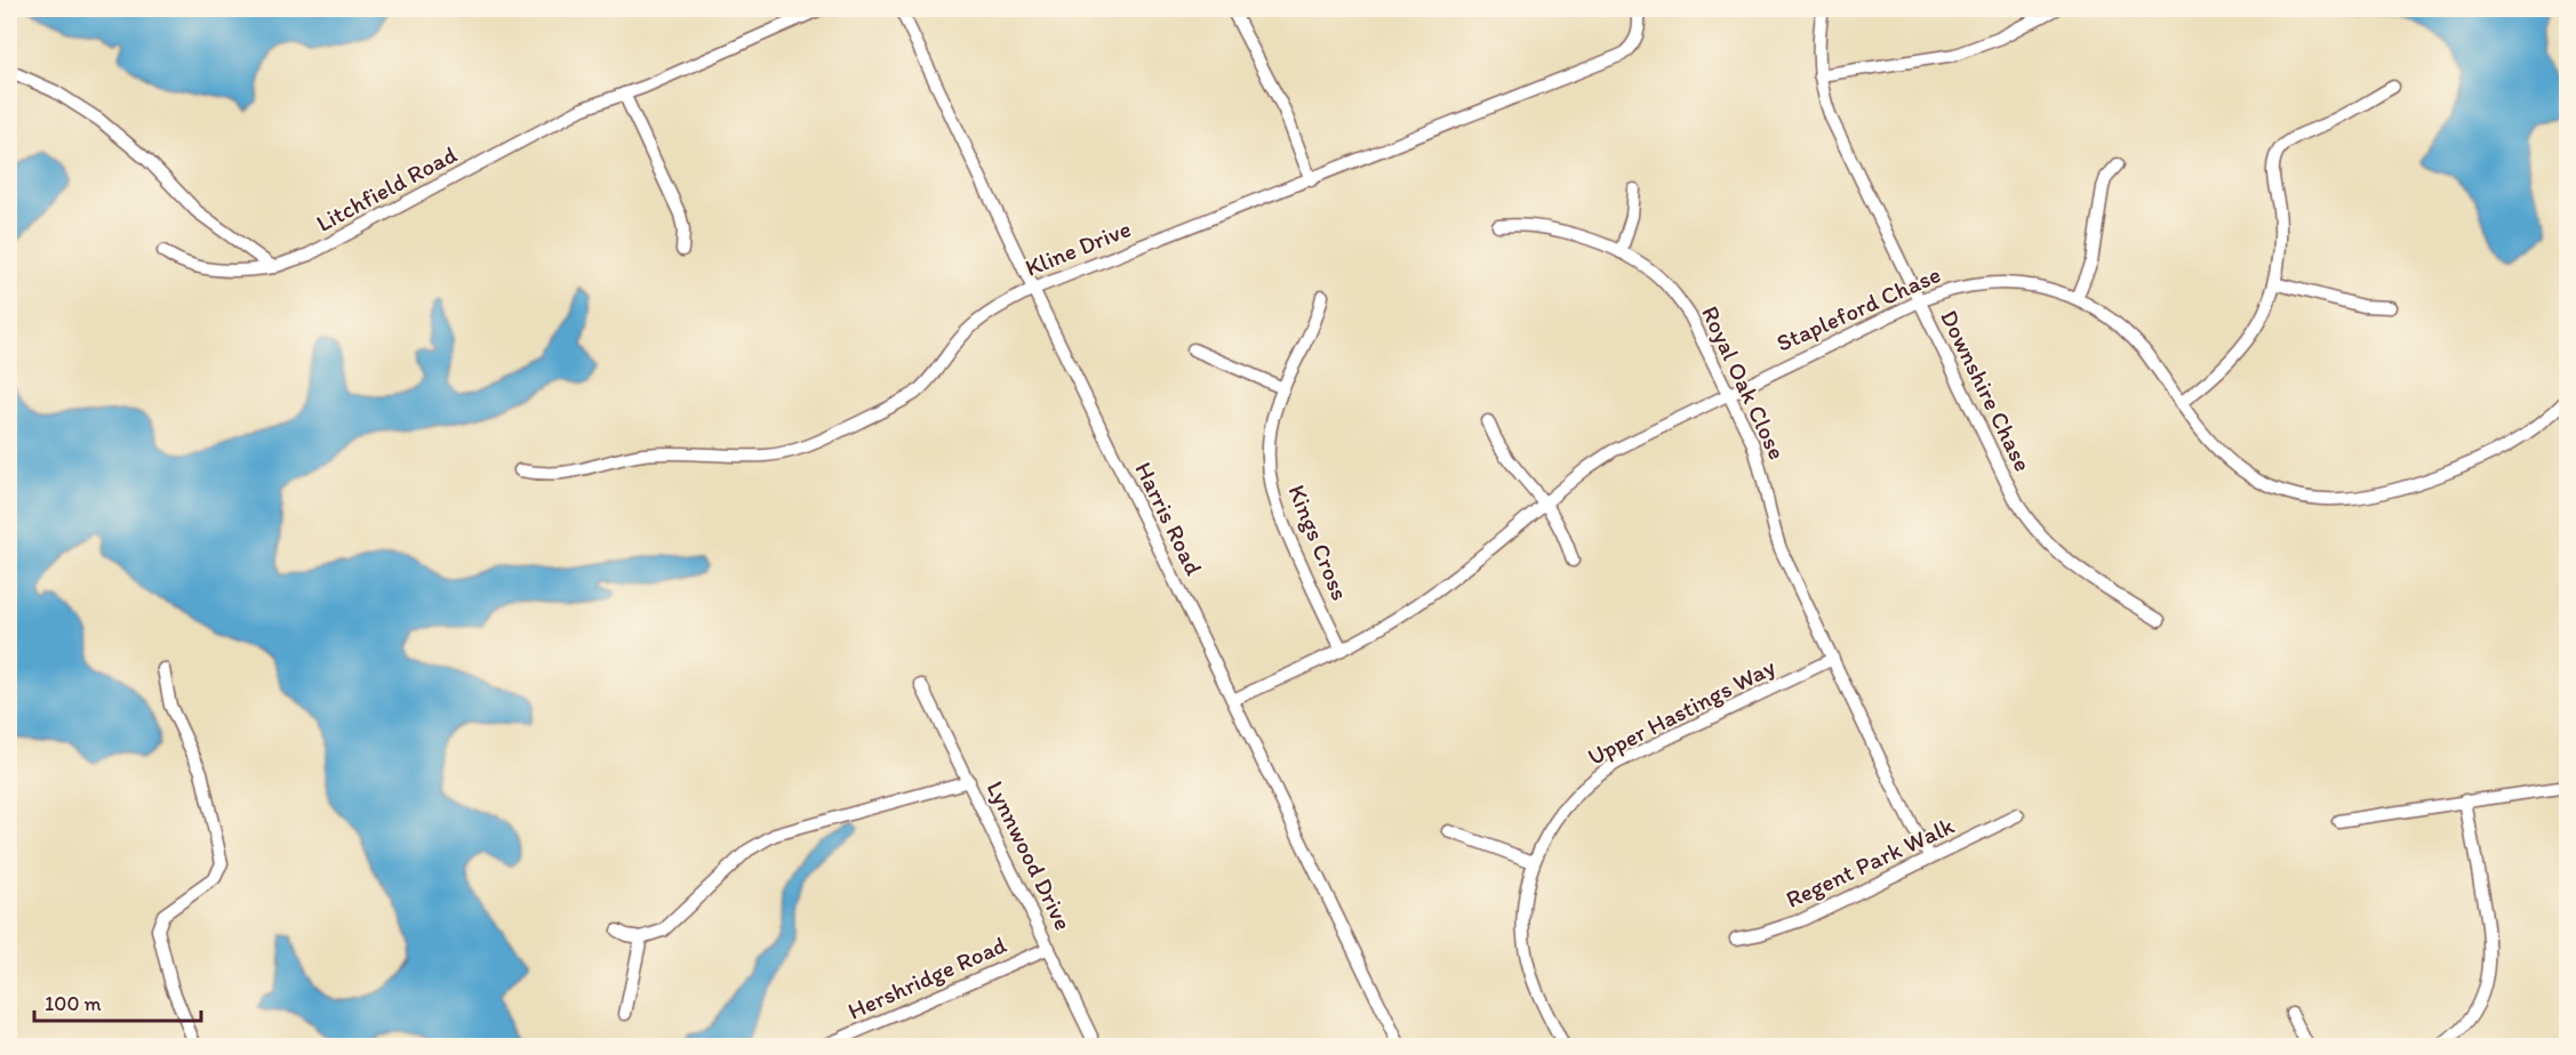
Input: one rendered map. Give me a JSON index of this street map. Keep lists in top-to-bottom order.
{
  "streets": {
    "street": [
      "Litchfield Road",
      "Kline Drive",
      "Stapleford Chase",
      "Royal Oak Close",
      "Downshire Chase",
      "Harris Road",
      "Kings Cross",
      "Upper Hastings Way",
      "Lynnwood Drive",
      "Regent Park Walk",
      "Hershridge Road"
    ]
  },
  "crossings": [
    ["Kline Drive", "Harris Road"],
    ["Stapleford Chase", "Royal Oak Close"],
    ["Stapleford Chase", "Downshire Chase"],
    ["Stapleford Chase", "Harris Road"],
    ["Stapleford Chase", "Kings Cross"],
    ["Royal Oak Close", "Upper Hastings Way"],
    ["Royal Oak Close", "Regent Park Walk"],
    ["Lynnwood Drive", "Hershridge Road"]
  ],
  "scale_bar": "100 m"
}
